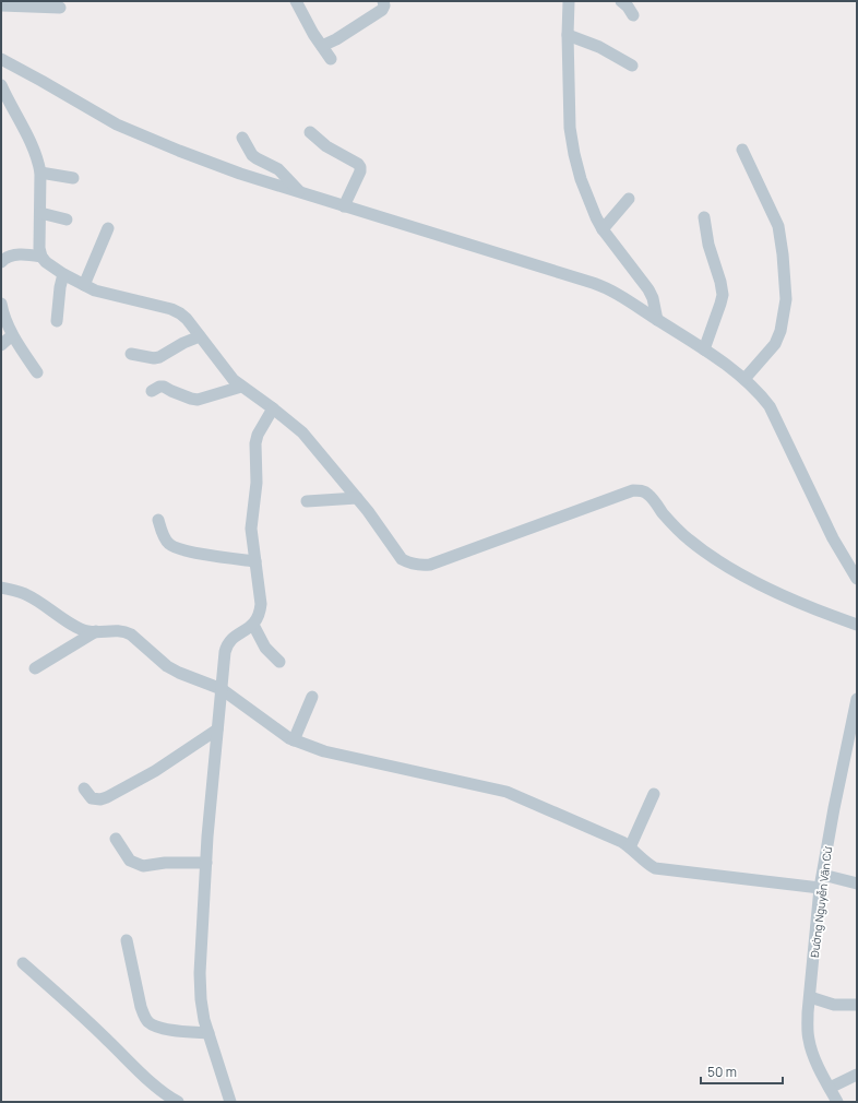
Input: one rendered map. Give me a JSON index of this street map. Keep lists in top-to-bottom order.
{
  "streets": {
    "street": ["Đường Nguyễn Văn Cừ"]
  },
  "scale_bar": "50 m"
}
